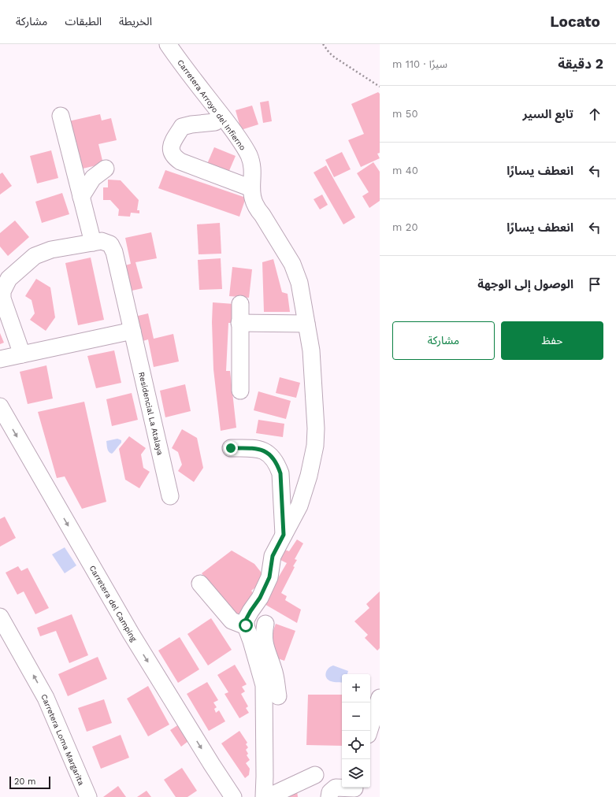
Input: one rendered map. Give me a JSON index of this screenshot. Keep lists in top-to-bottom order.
{
  "streets": {
    "street": [
      "Carretera Arroyo del Infierno",
      "Residencial La Atalaya",
      "Carretera del Camping",
      "Carretera Loma Margarita"
    ]
  },
  "one_way": ["Carretera del Camping", "Carretera Loma Margarita"],
  "scale_bar": "20 m",
  "page": {
    "header": "Locato",
    "nav": ["الخريطة", "الطبقات", "مشاركة"],
    "heading": ["2 دقيقة", "سيرًا · 110 m"],
    "list": [
      ["تابع السير", "50 m"],
      ["انعطف يسارًا", "40 m"],
      ["انعطف يسارًا", "20 m"],
      "الوصول إلى الوجهة"
    ],
    "buttons": ["حفظ", "مشاركة"],
    "map_buttons": ["+", "−"],
    "scale": "20 m"
  }
}
